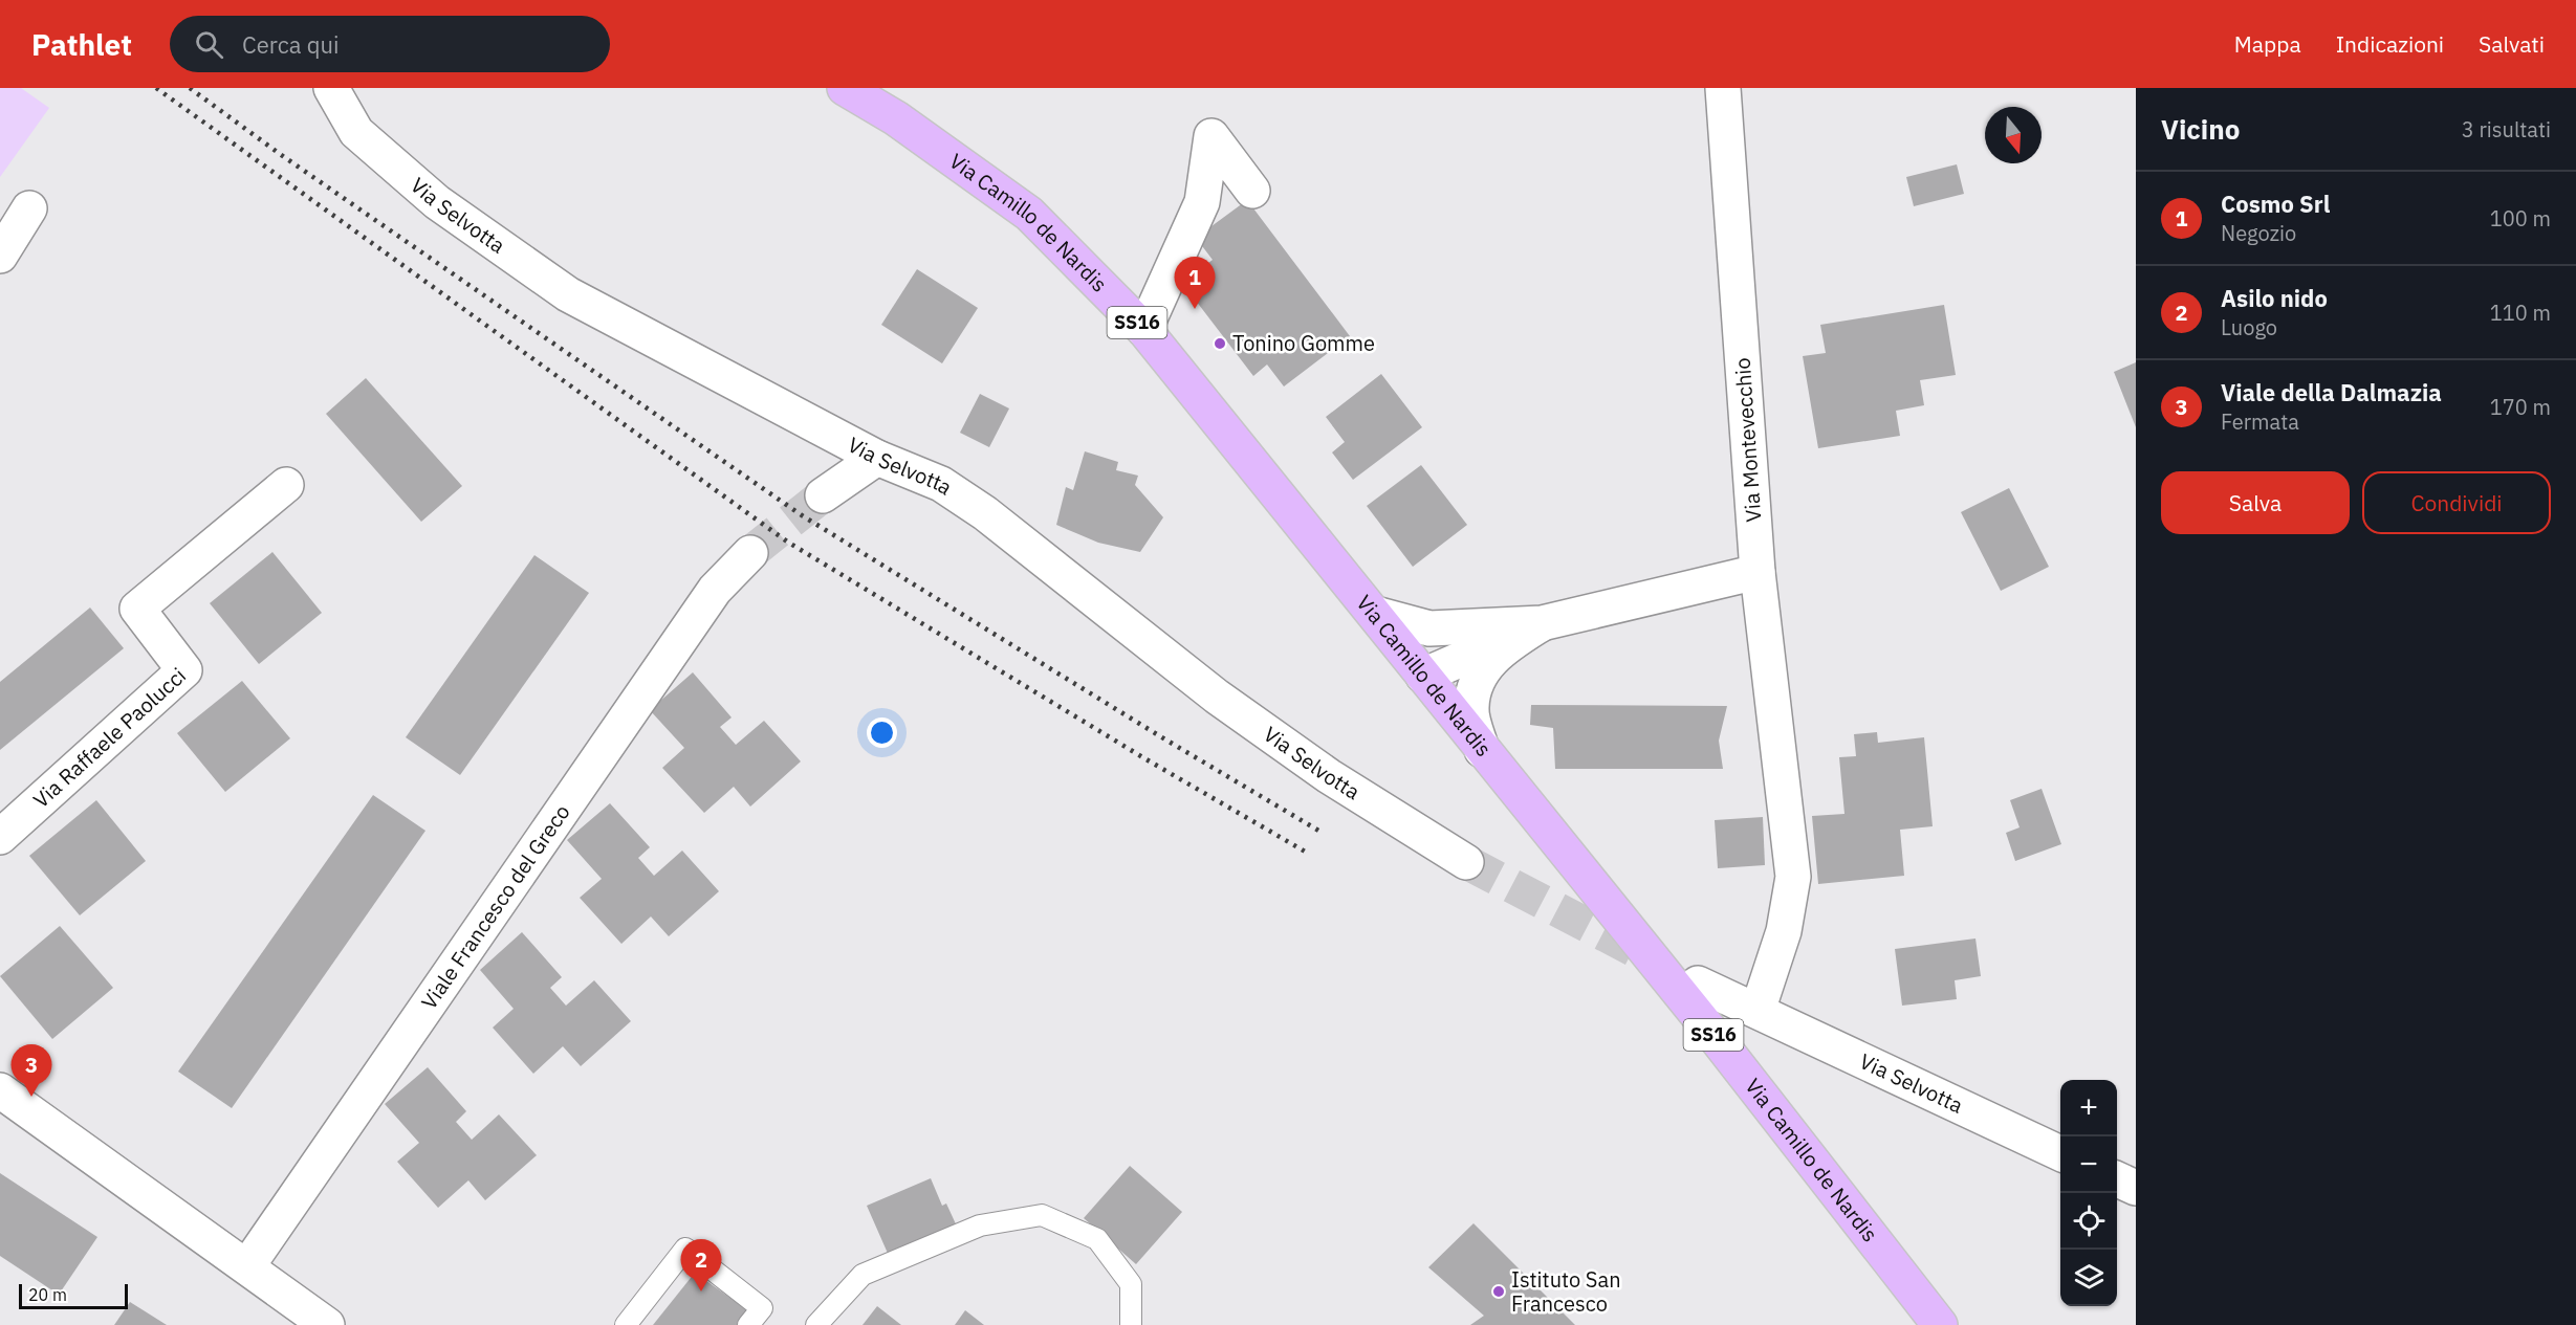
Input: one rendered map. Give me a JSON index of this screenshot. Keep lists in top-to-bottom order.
{
  "streets": {
    "main road": ["Via Camillo de Nardis", "SS16"],
    "street": [
      "Via Selvotta",
      "Via Montevecchio",
      "Via Raffaele Paolucci",
      "Viale Francesco del Greco"
    ]
  },
  "places": ["Tonino Gomme", "Istituto San Francesco"],
  "scale_bar": "20 m",
  "north": "bottom",
  "page": {
    "header": "Pathlet",
    "search": "Cerca qui",
    "nav": ["Mappa", "Indicazioni", "Salvati"],
    "heading": ["Vicino", "3 risultati"],
    "list": [
      {
        "mark": "1",
        "name": "Cosmo Srl",
        "note": "Negozio",
        "value": "100 m"
      },
      {
        "mark": "2",
        "name": "Asilo nido",
        "note": "Luogo",
        "value": "110 m"
      },
      {
        "mark": "3",
        "name": "Viale della Dalmazia",
        "note": "Fermata",
        "value": "170 m"
      }
    ],
    "pins": ["1", "3", "2"],
    "buttons": ["Salva", "Condividi"],
    "map_buttons": ["+", "−"],
    "scale": "20 m"
  }
}
